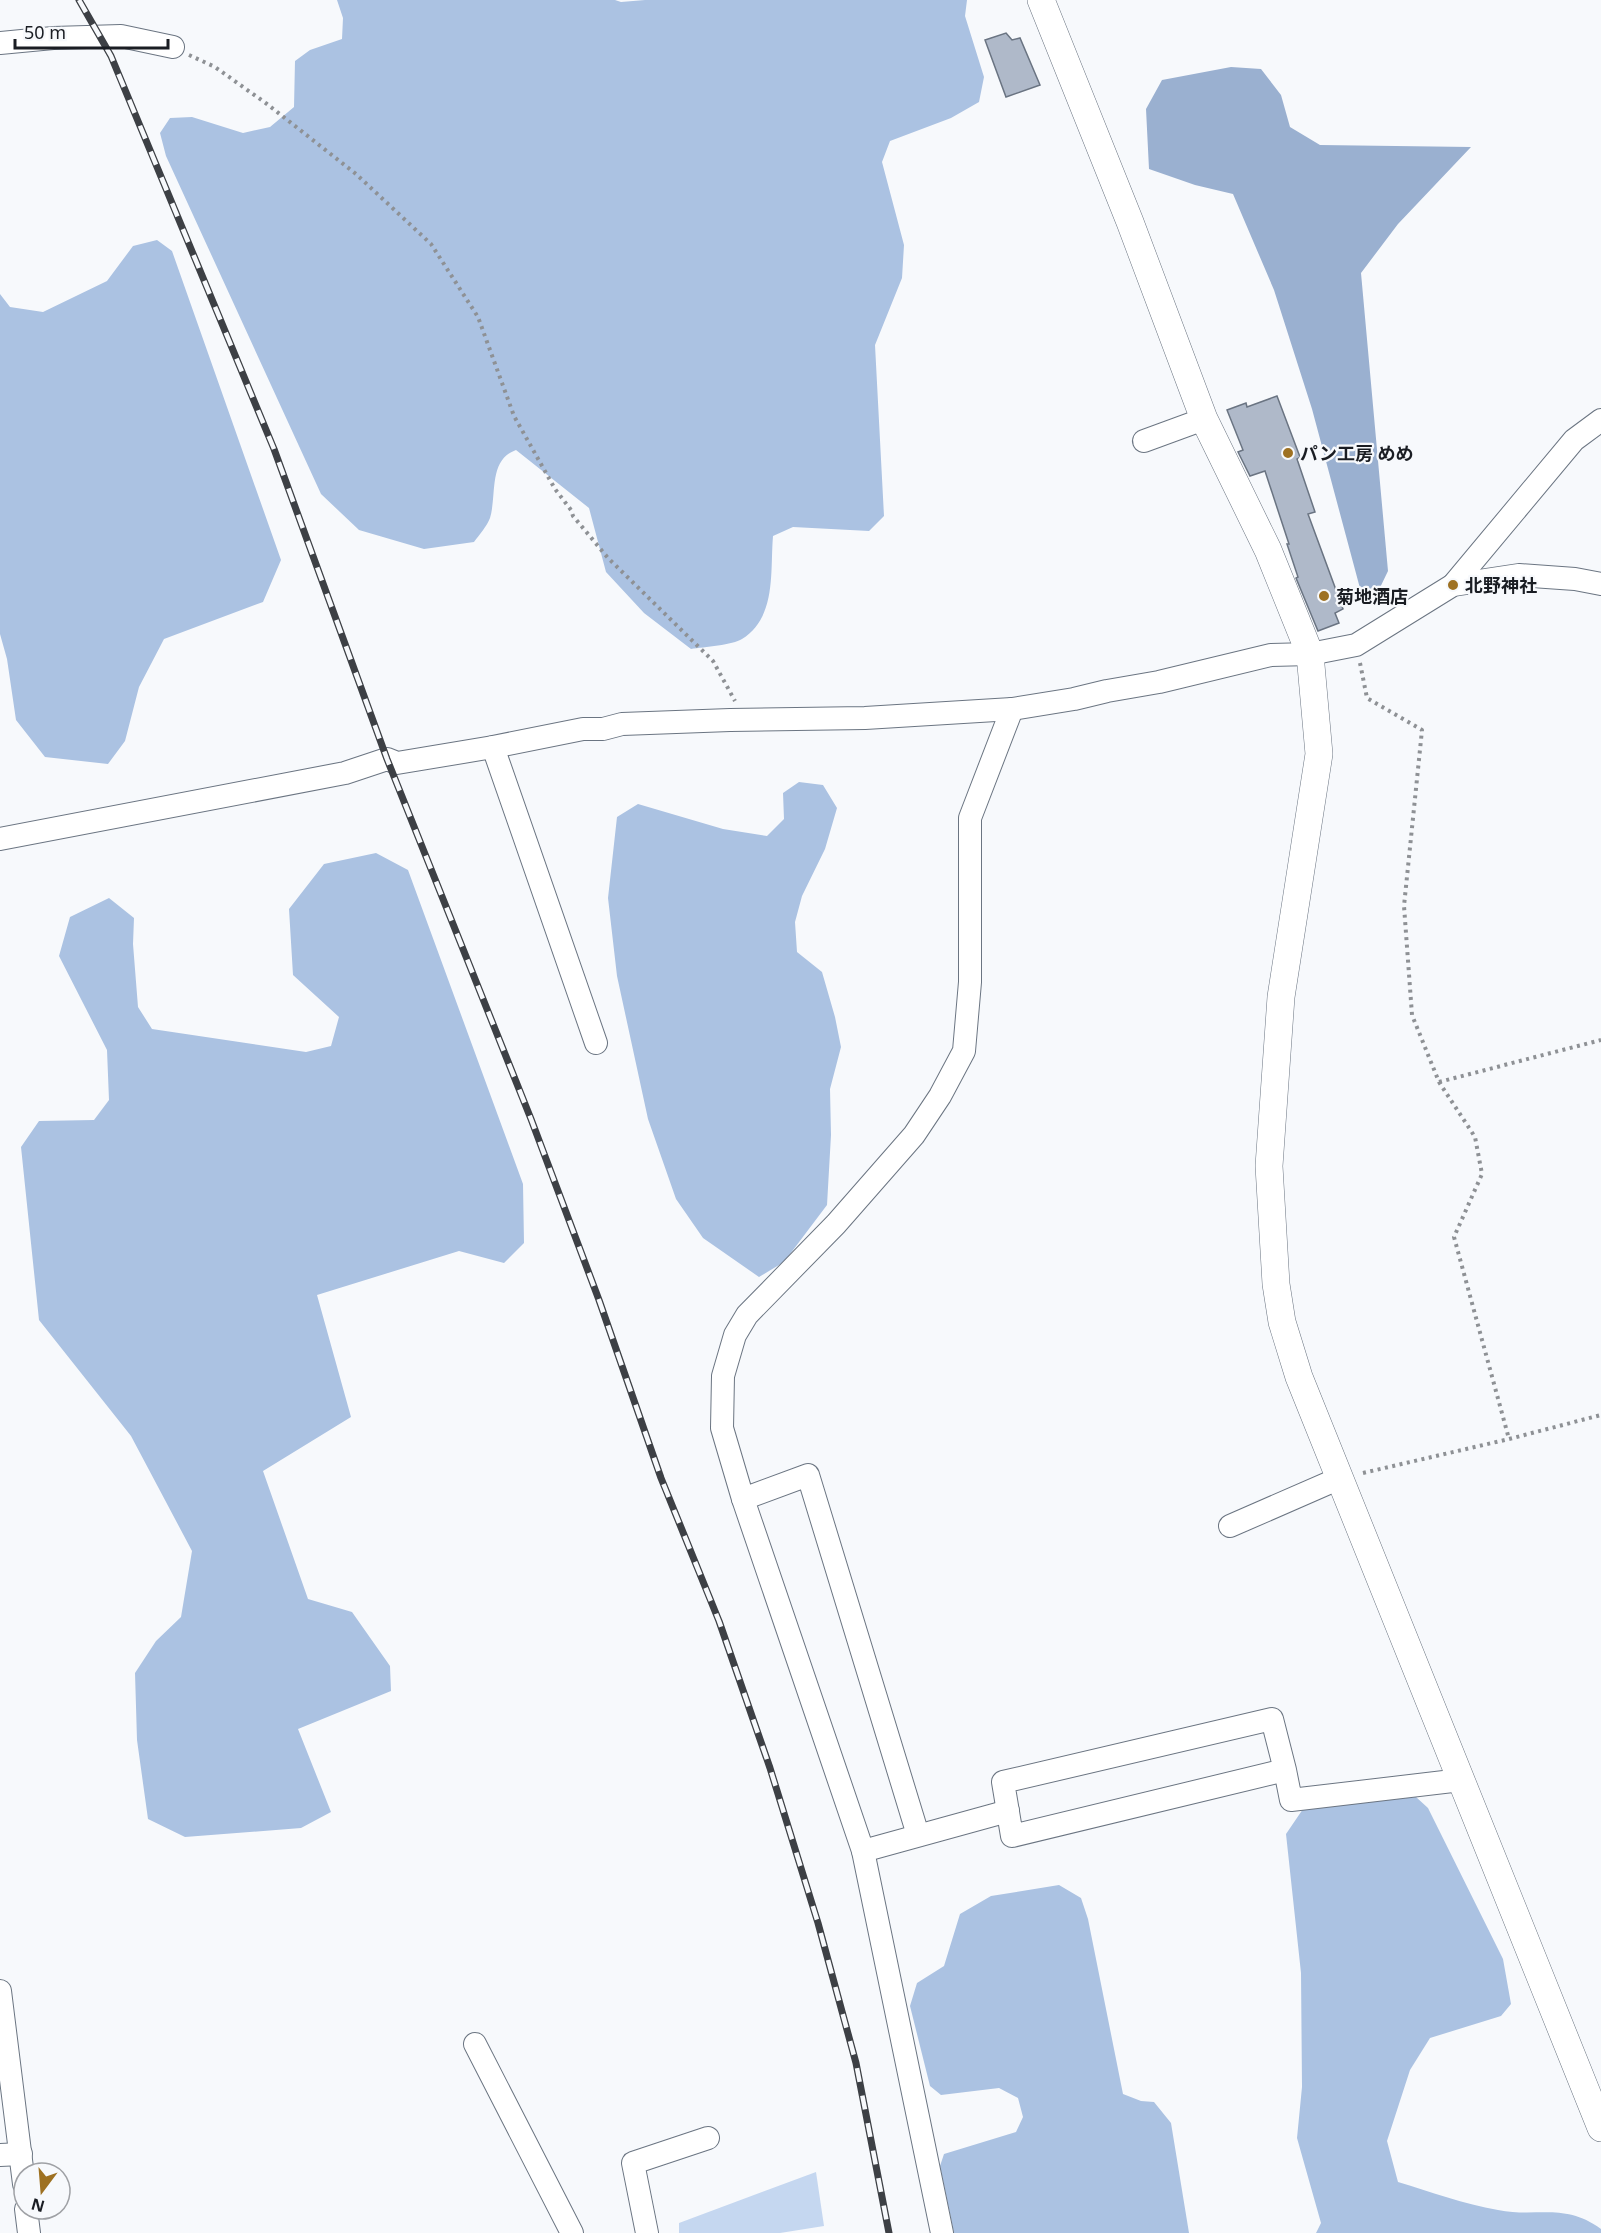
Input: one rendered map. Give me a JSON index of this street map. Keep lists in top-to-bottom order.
{
  "places": ["パン工房 めめ", "北野神社", "菊地酒店"],
  "scale_bar": "50 m",
  "north": "bottom"
}
